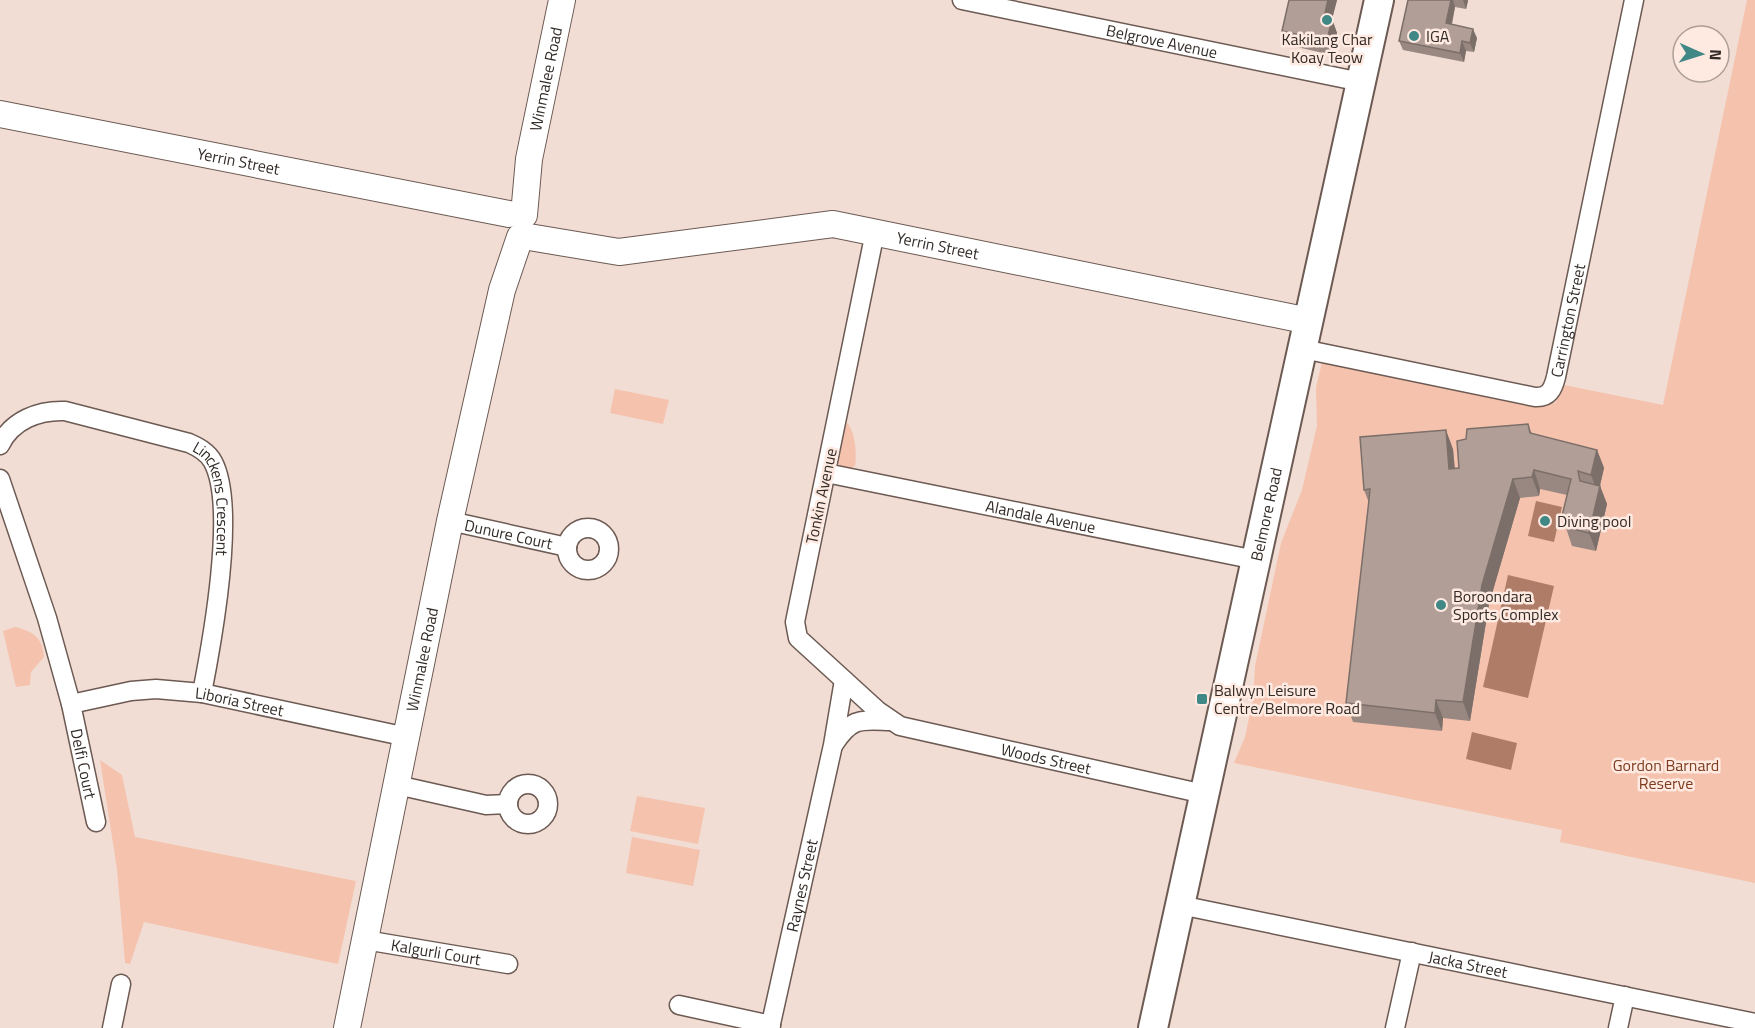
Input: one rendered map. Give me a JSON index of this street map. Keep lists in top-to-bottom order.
{
  "streets": {
    "main road": ["Belmore Road"],
    "street": [
      "Belgrove Avenue",
      "Winmalee Road",
      "Yerrin Street",
      "Carrington Street",
      "Tonkin Avenue",
      "Linckens Crescent",
      "Alandale Avenue",
      "Dunure Court",
      "Liboria Street",
      "Woods Street",
      "Delfi Court",
      "Raynes Street",
      "Kalgurli Court",
      "Jacka Street"
    ]
  },
  "crossings": [
    ["Belgrove Avenue", "Belmore Road"],
    ["Winmalee Road", "Yerrin Street"],
    ["Winmalee Road", "Dunure Court"],
    ["Winmalee Road", "Liboria Street"],
    ["Winmalee Road", "Kalgurli Court"],
    ["Yerrin Street", "Tonkin Avenue"],
    ["Yerrin Street", "Belmore Road"],
    ["Carrington Street", "Belmore Road"],
    ["Tonkin Avenue", "Alandale Avenue"],
    ["Tonkin Avenue", "Woods Street"],
    ["Tonkin Avenue", "Raynes Street"],
    ["Linckens Crescent", "Liboria Street"],
    ["Belmore Road", "Alandale Avenue"],
    ["Belmore Road", "Woods Street"],
    ["Belmore Road", "Jacka Street"],
    ["Liboria Street", "Delfi Court"],
    ["Woods Street", "Raynes Street"]
  ],
  "parks": ["Gordon Barnard Reserve"],
  "places": {
    "other": [
      "Kakilang Char Koay Teow",
      "IGA",
      "Diving pool",
      "Boroondara Sports Complex"
    ],
    "transit": ["Balwyn Leisure Centre/Belmore Road"]
  },
  "north": "right"
}
